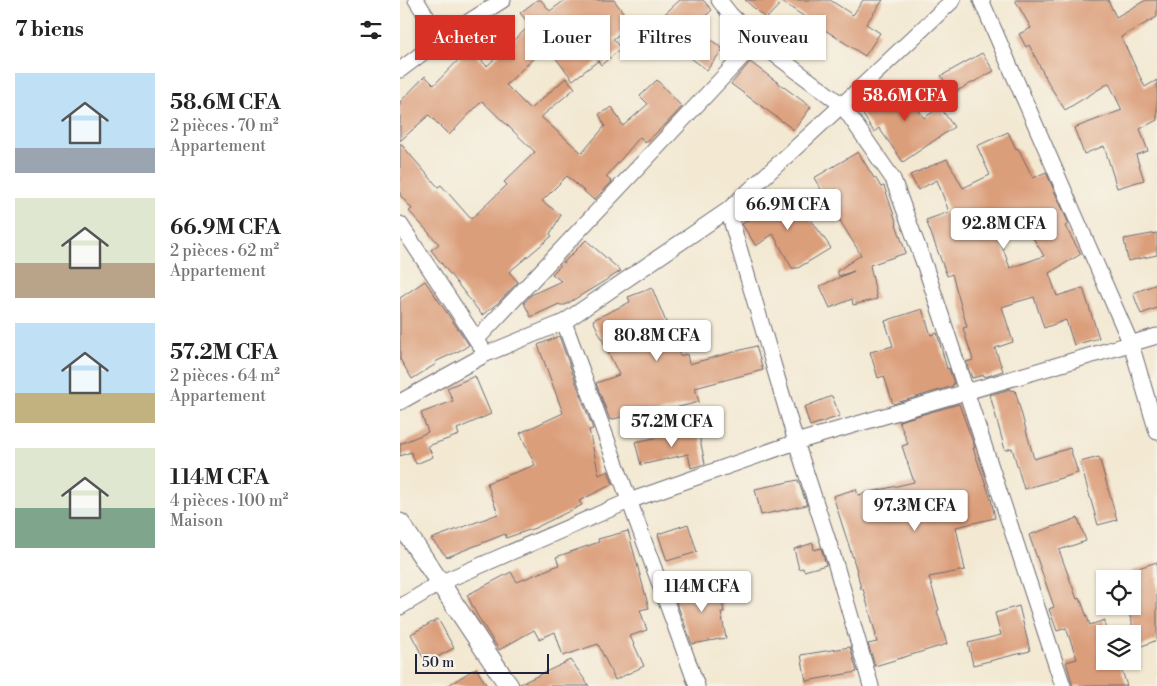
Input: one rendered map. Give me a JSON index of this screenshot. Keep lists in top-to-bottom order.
{
  "scale_bar": "50 m",
  "page": {
    "heading": "7 biens",
    "chip": [
      "Acheter",
      "Louer",
      "Filtres",
      "Nouveau"
    ],
    "list": [
      {
        "name": "58.6M CFA",
        "note": "2 pièces · 70 m² · Appartement"
      },
      {
        "name": "66.9M CFA",
        "note": "2 pièces · 62 m² · Appartement"
      },
      {
        "name": "57.2M CFA",
        "note": "2 pièces · 64 m² · Appartement"
      },
      {
        "name": "114M CFA",
        "note": "4 pièces · 100 m² · Maison"
      }
    ],
    "price": [
      "58.6M CFA",
      "66.9M CFA",
      "92.8M CFA",
      "80.8M CFA",
      "57.2M CFA",
      "97.3M CFA",
      "114M CFA"
    ],
    "scale": "50 m"
  }
}
